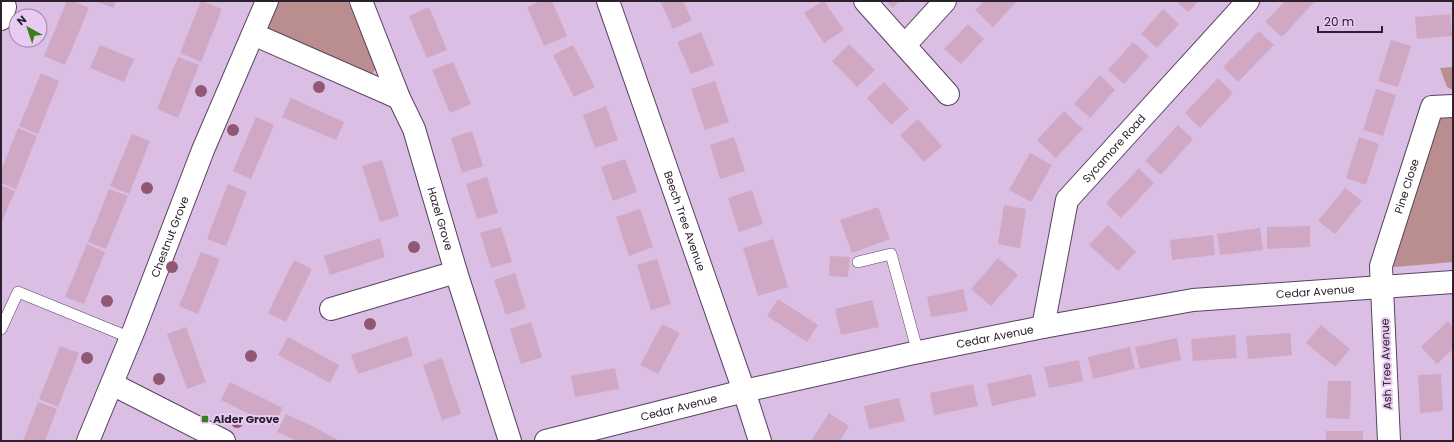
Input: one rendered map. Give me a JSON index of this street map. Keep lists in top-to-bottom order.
{
  "streets": {
    "street": [
      "Sycamore Road",
      "Pine Close",
      "Hazel Grove",
      "Beech Tree Avenue",
      "Chestnut Grove",
      "Cedar Avenue",
      "Ash Tree Avenue"
    ]
  },
  "crossings": [
    ["Sycamore Road", "Cedar Avenue"],
    ["Pine Close", "Cedar Avenue"],
    ["Pine Close", "Ash Tree Avenue"],
    ["Beech Tree Avenue", "Cedar Avenue"],
    ["Cedar Avenue", "Ash Tree Avenue"]
  ],
  "places": {
    "transit": ["Alder Grove"]
  },
  "scale_bar": "20 m",
  "north": "top left"
}
